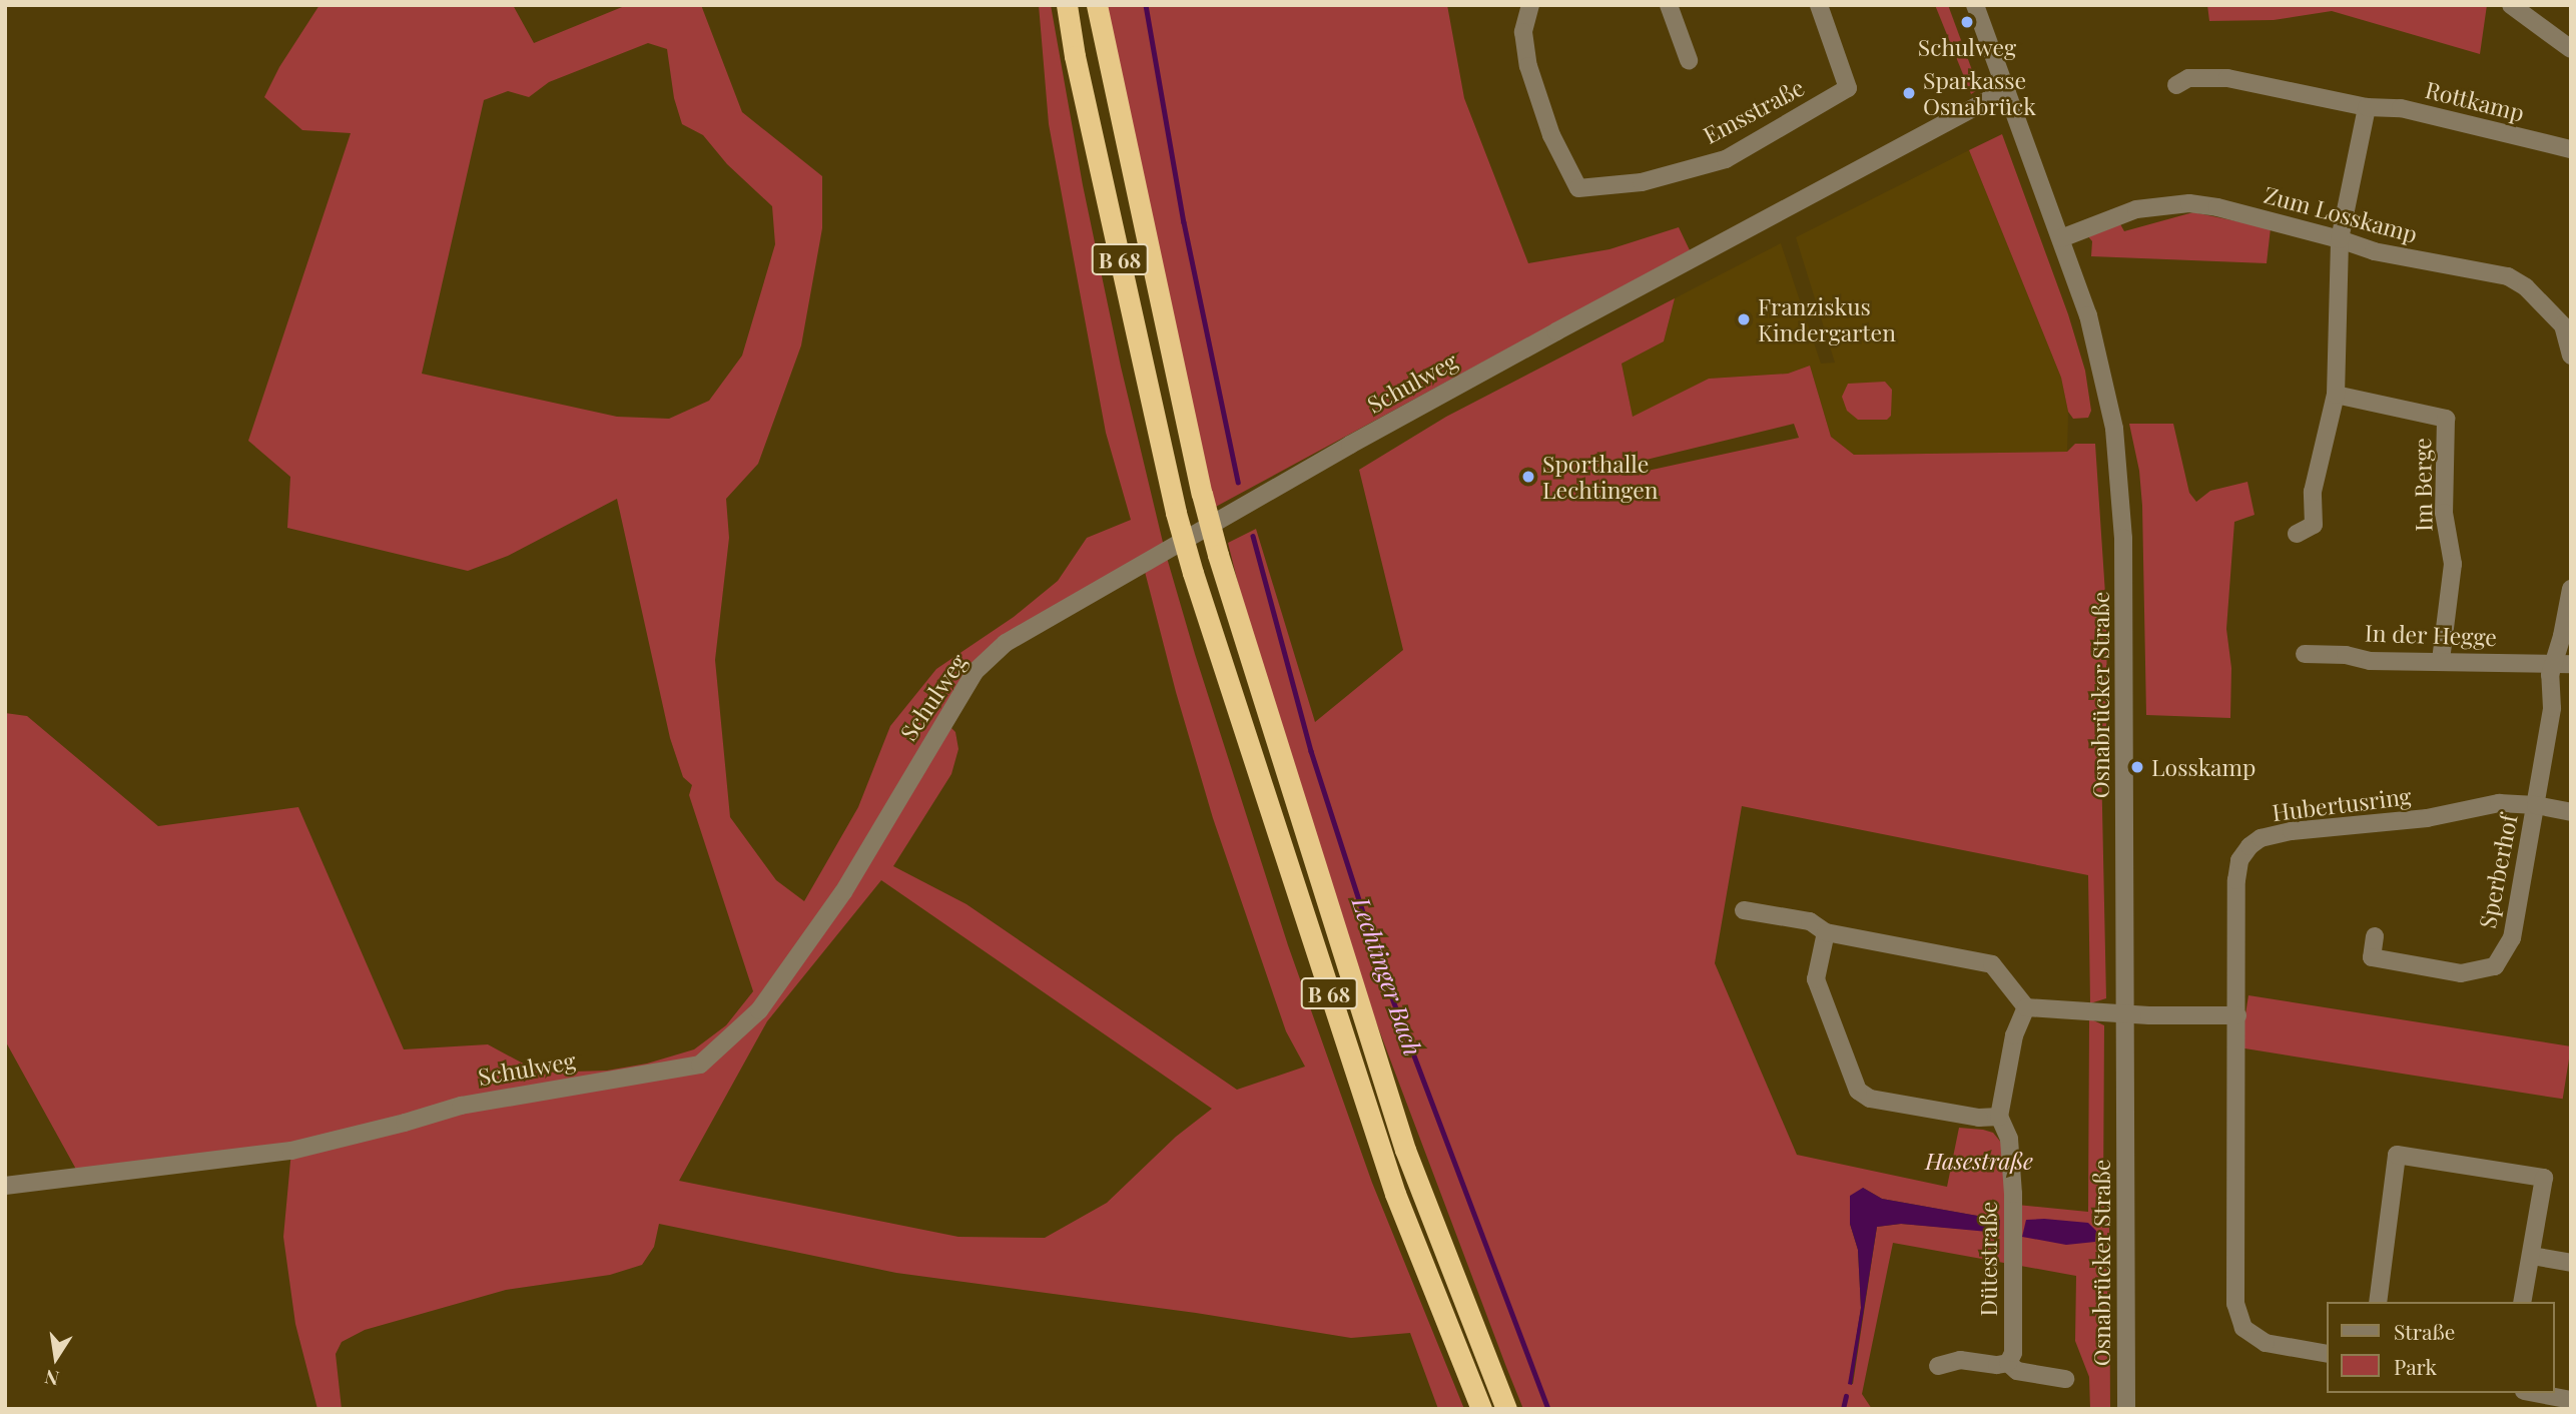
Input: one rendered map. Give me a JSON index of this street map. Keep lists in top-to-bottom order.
{
  "streets": {
    "highway": ["B 68"],
    "street": [
      "Rottkamp",
      "Emsstraße",
      "Zum Losskamp",
      "Schulweg",
      "Im Berge",
      "In der Hegge",
      "Osnabrücker Straße",
      "Hubertusring",
      "Sperberhof",
      "Dütestraße"
    ]
  },
  "crossings": [
    ["Zum Losskamp", "Osnabrücker Straße"],
    ["Schulweg", "Osnabrücker Straße"],
    ["Im Berge", "In der Hegge"],
    ["Hubertusring", "Sperberhof"]
  ],
  "water": ["Lechtinger Bach"],
  "parks": ["Hasestraße"],
  "places": [
    "Schulweg",
    "Sparkasse Osnabrück",
    "Franziskus Kindergarten",
    "Sporthalle Lechtingen",
    "Losskamp"
  ],
  "legend": ["Straße", "Park"],
  "north": "bottom"
}
